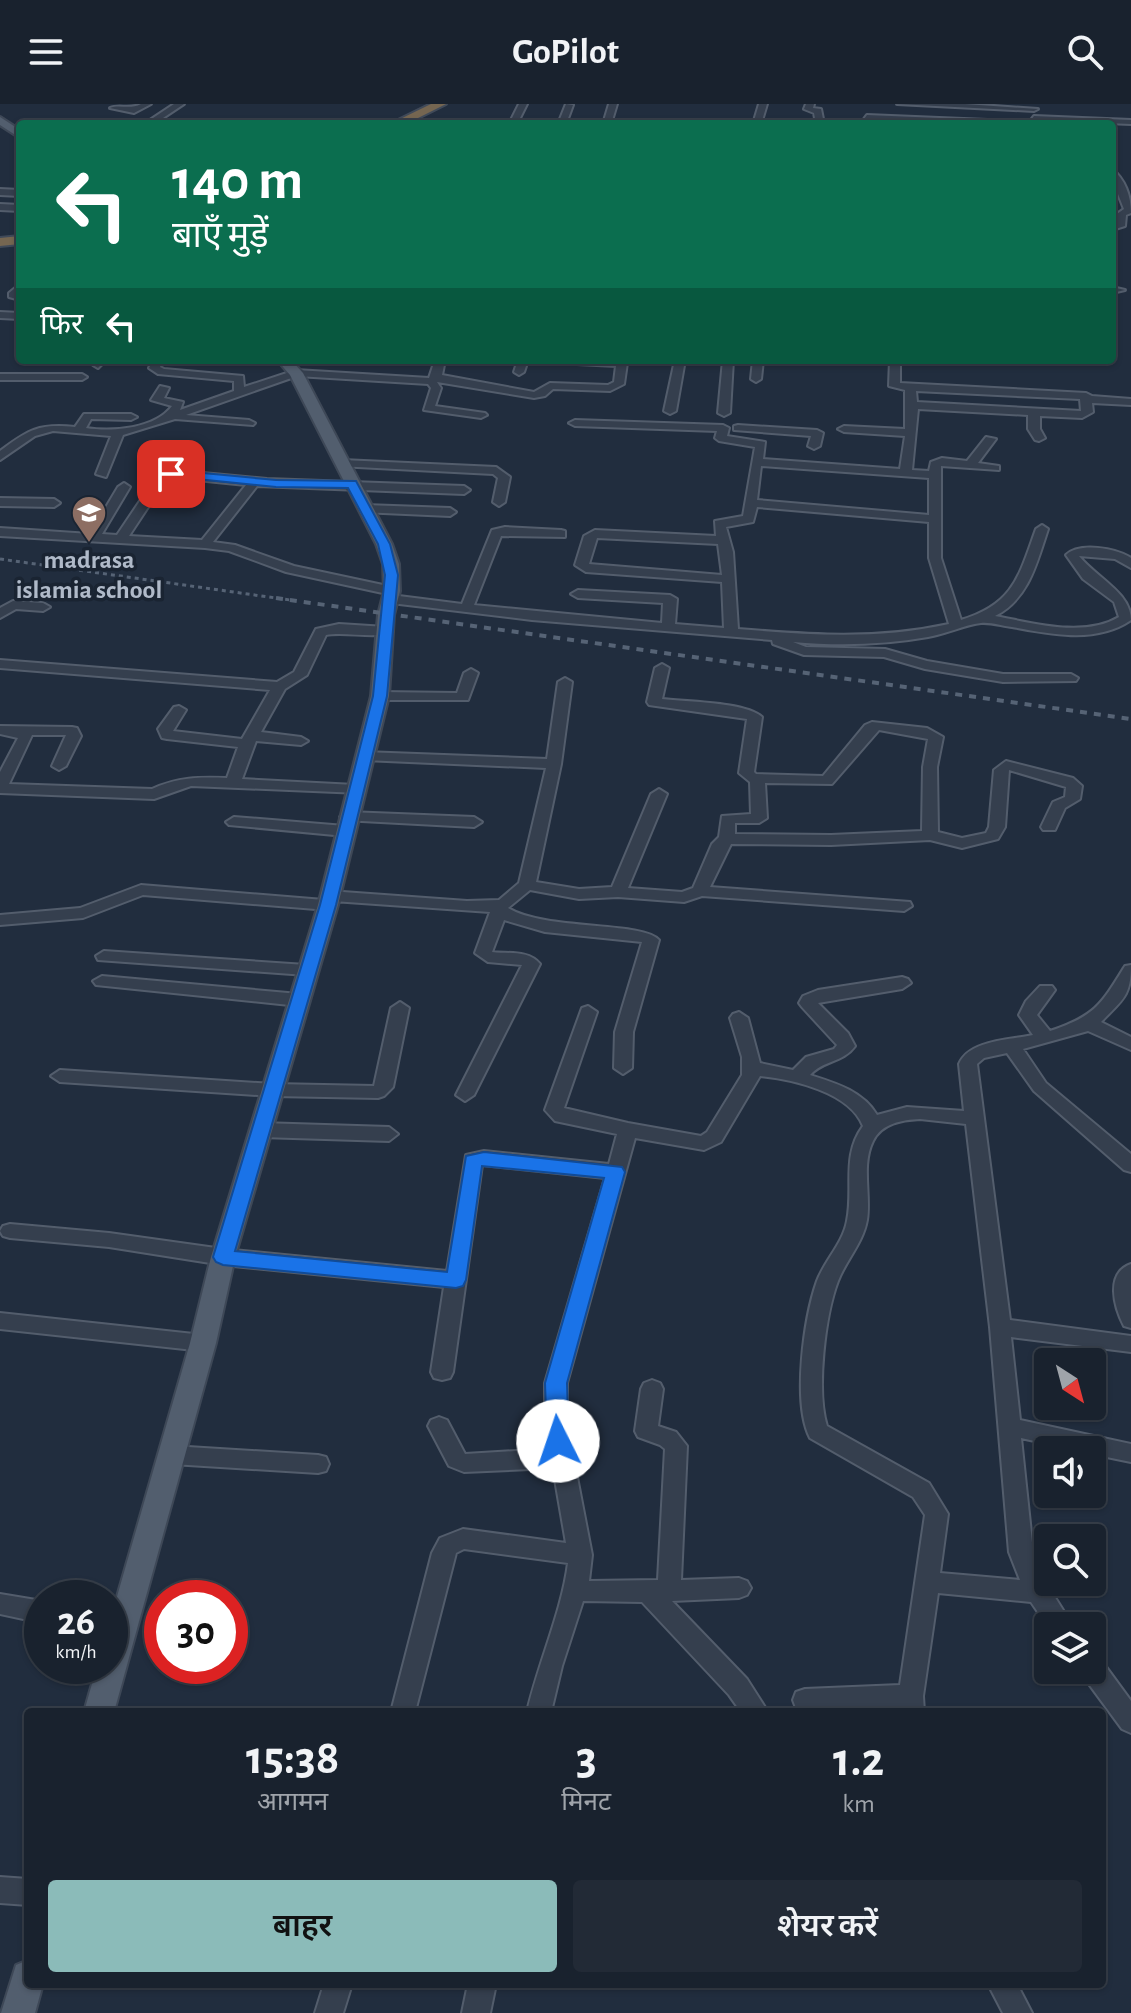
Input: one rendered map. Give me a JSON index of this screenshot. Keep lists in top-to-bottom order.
{
  "places": {
    "school or university": ["madrasa islamia school"]
  },
  "north": "bottom right",
  "page": {
    "header": "GoPilot",
    "turn": ["140 m", "बाएँ मुड़ें"],
    "then": "फिर",
    "speed": "26 km/h",
    "limit": "30",
    "eta": [
      "15:38",
      "आगमन",
      "3",
      "मिनट",
      "1.2",
      "km"
    ],
    "buttons": ["बाहर", "शेयर करें"]
  }
}
